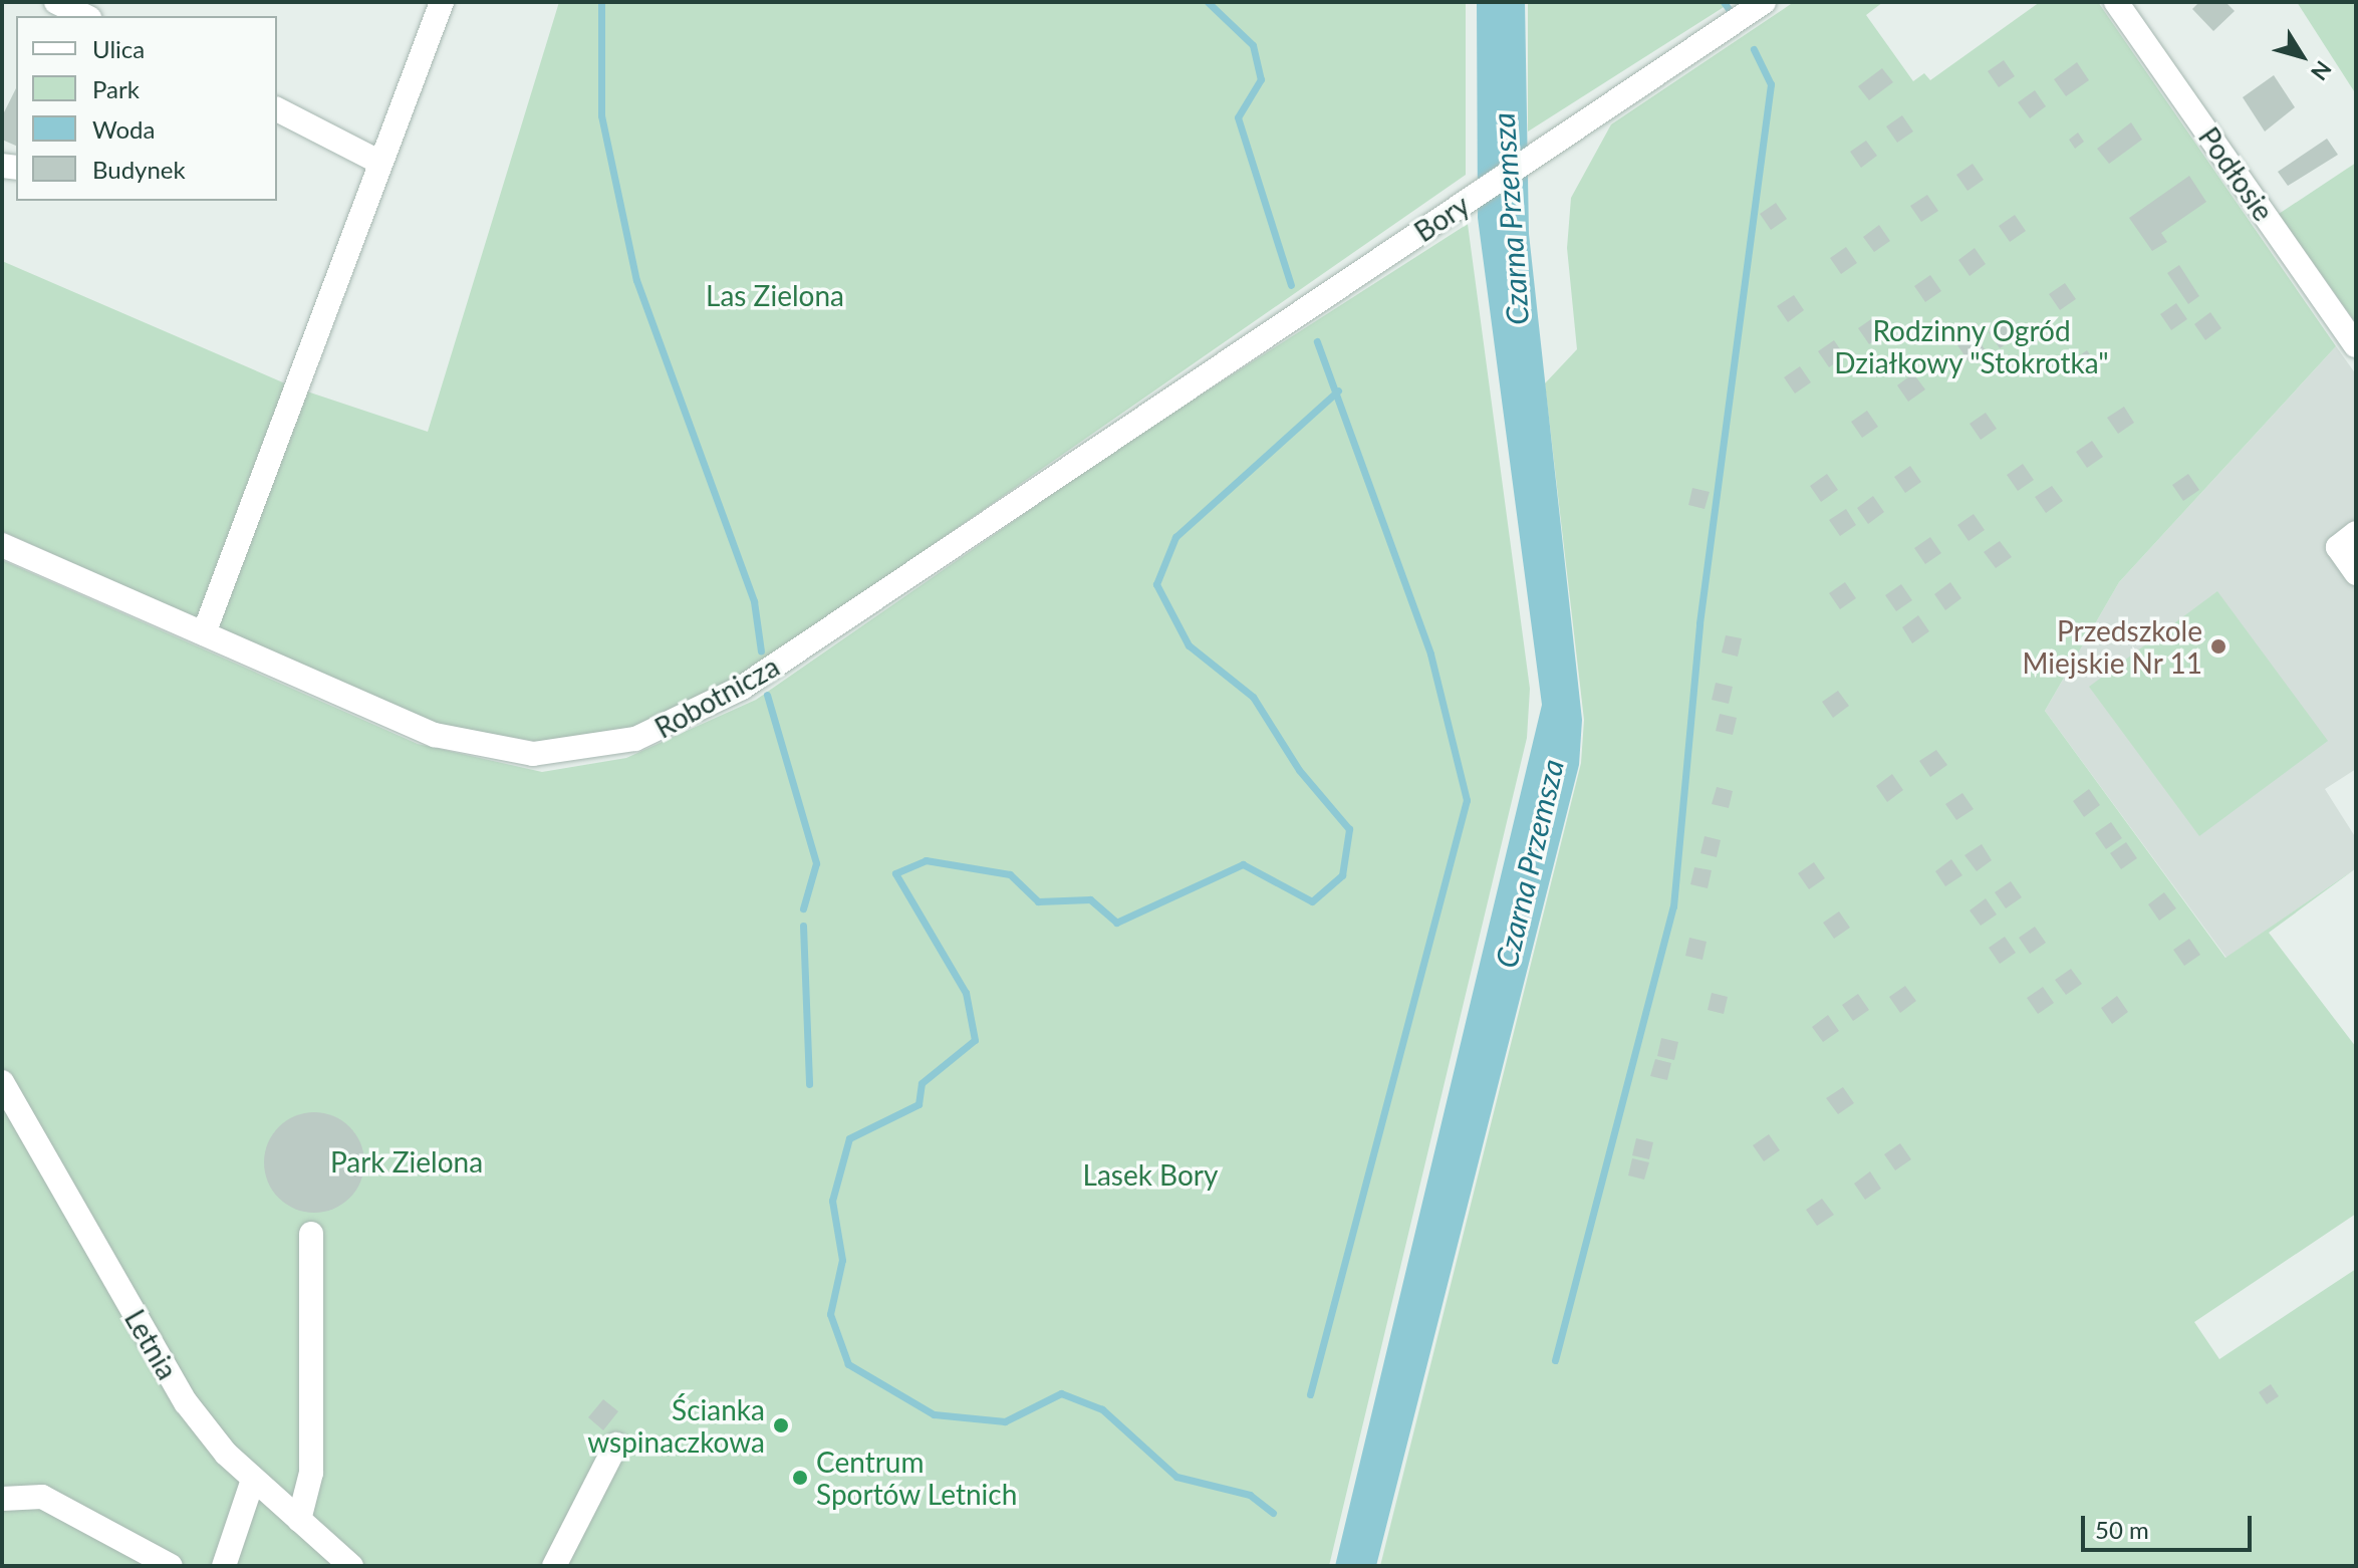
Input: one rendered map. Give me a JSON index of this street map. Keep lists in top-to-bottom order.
{
  "streets": {
    "street": [
      "Podłosie",
      "Bory",
      "Robotnicza",
      "Letnia"
    ]
  },
  "crossings": [
    ["Bory", "Robotnicza"]
  ],
  "water": ["Czarna Przemsza"],
  "parks": [
    "Las Zielona",
    "Rodzinny Ogród Działkowy \"Stokrotka\"",
    "Park Zielona",
    "Lasek Bory"
  ],
  "places": ["Przedszkole Miejskie Nr 11", "Ścianka wspinaczkowa", "Centrum Sportów Letnich"],
  "legend": [
    "Ulica",
    "Park",
    "Woda",
    "Budynek"
  ],
  "scale_bar": "50 m",
  "north": "bottom right"
}
